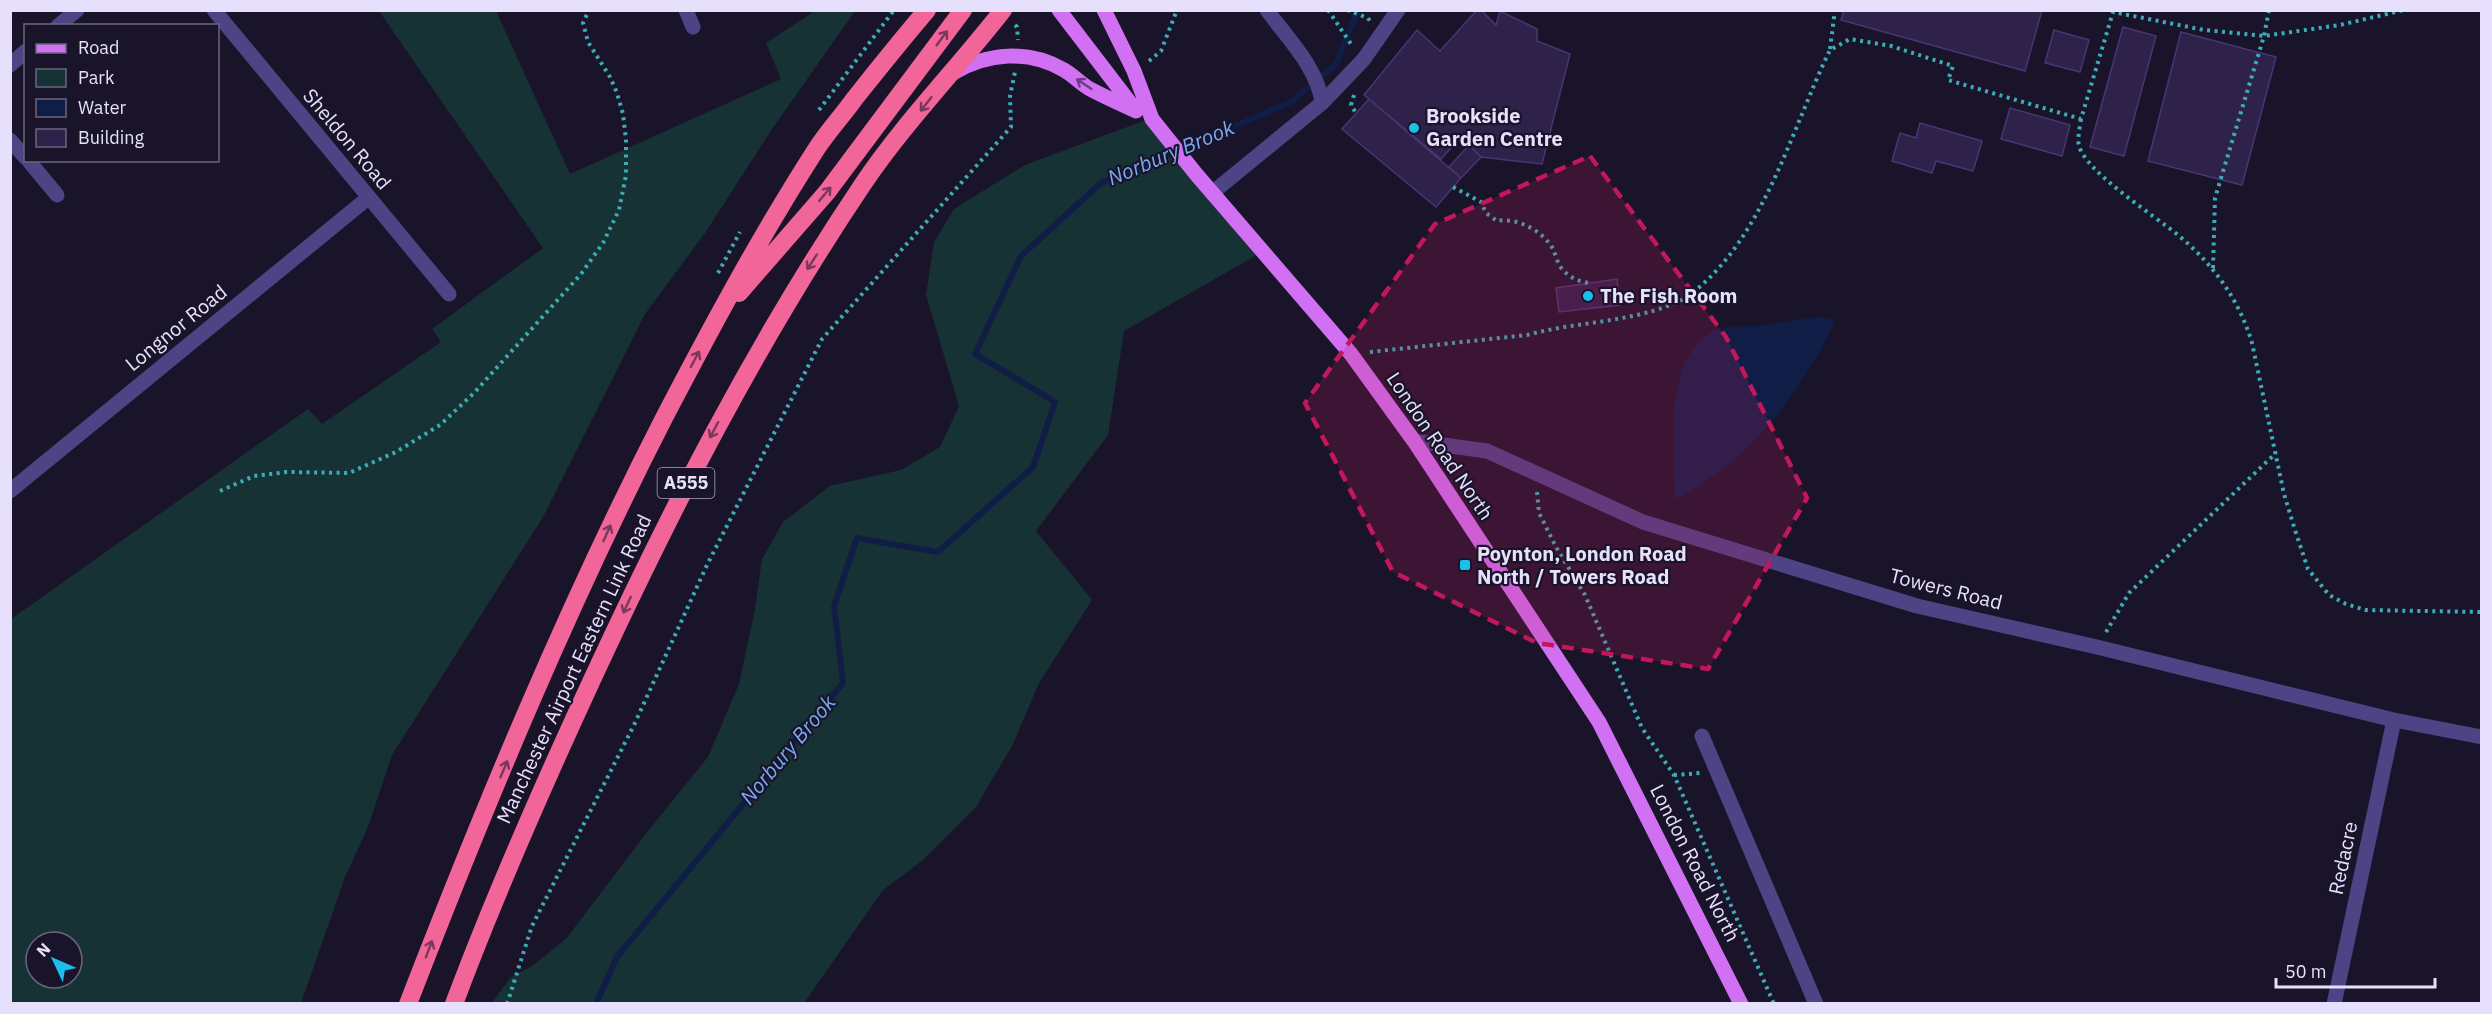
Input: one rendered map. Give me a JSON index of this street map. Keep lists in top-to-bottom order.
{
  "streets": {
    "highway": ["A555", "Manchester Airport Eastern Link Road"],
    "main road": ["London Road North"],
    "street": [
      "Sheldon Road",
      "Longnor Road",
      "Towers Road",
      "Redacre"
    ]
  },
  "crossings": [
    ["Sheldon Road", "Longnor Road"],
    ["London Road North", "Towers Road"],
    ["A555", "Manchester Airport Eastern Link Road"],
    ["Towers Road", "Redacre"]
  ],
  "water": ["Norbury Brook"],
  "places": {
    "other": ["Brookside Garden Centre", "The Fish Room"],
    "transit": ["Poynton, London Road North / Towers Road"]
  },
  "legend": [
    "Road",
    "Park",
    "Water",
    "Building"
  ],
  "scale_bar": "50 m",
  "north": "top left"
}
